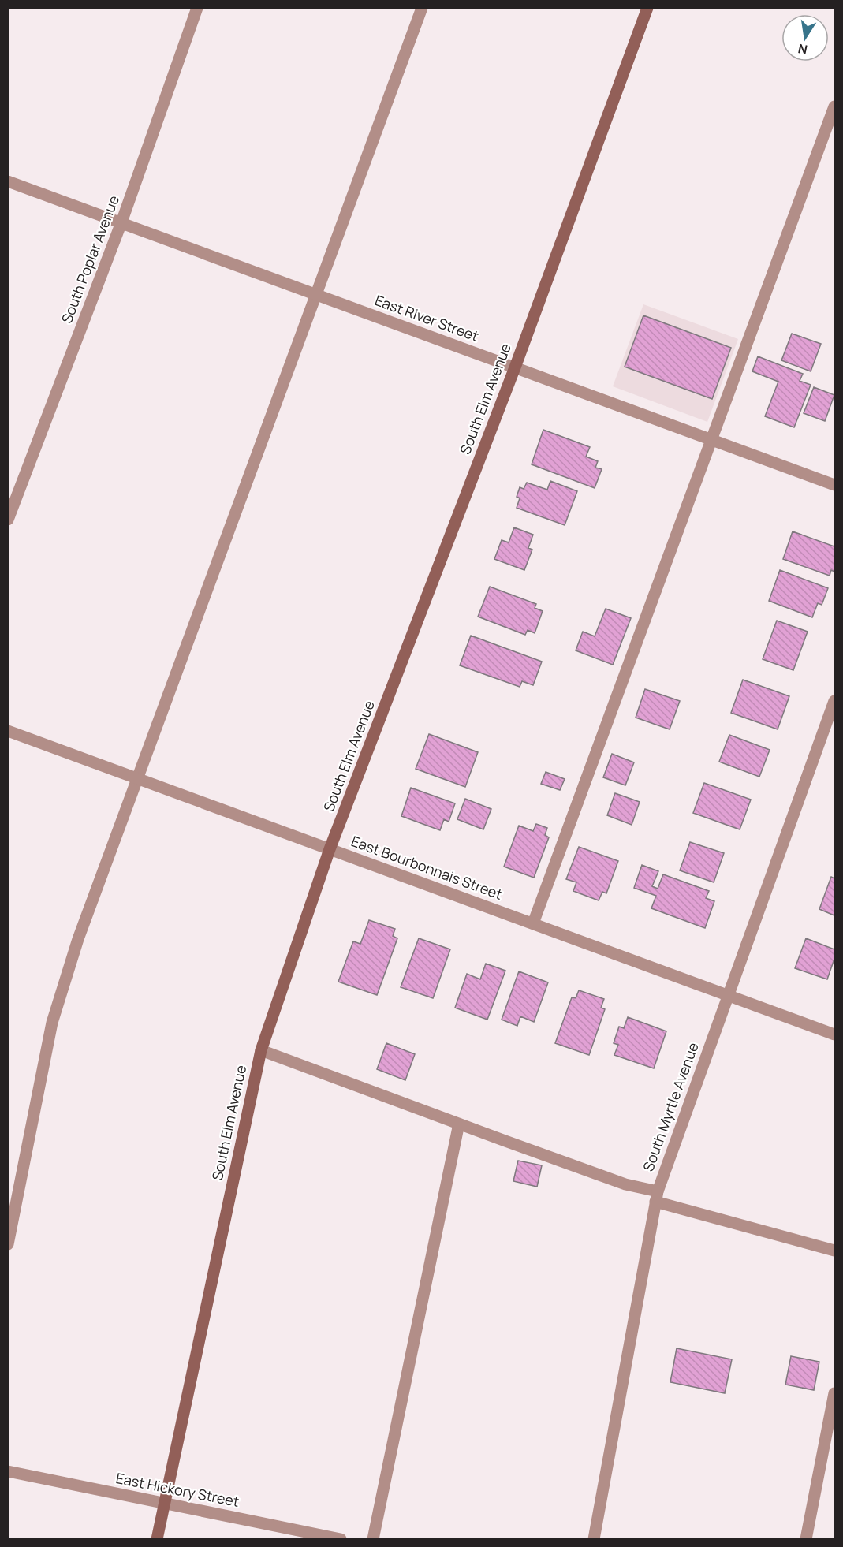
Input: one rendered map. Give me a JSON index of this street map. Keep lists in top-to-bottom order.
{
  "streets": {
    "street": [
      "South Poplar Avenue",
      "East River Street",
      "South Elm Avenue",
      "East Bourbonnais Street",
      "South Myrtle Avenue",
      "East Hickory Street"
    ]
  },
  "crossings": [
    ["South Poplar Avenue", "East River Street"],
    ["East River Street", "South Elm Avenue"],
    ["South Elm Avenue", "East Bourbonnais Street"],
    ["South Elm Avenue", "East Hickory Street"],
    ["East Bourbonnais Street", "South Myrtle Avenue"]
  ],
  "north": "bottom"
}
